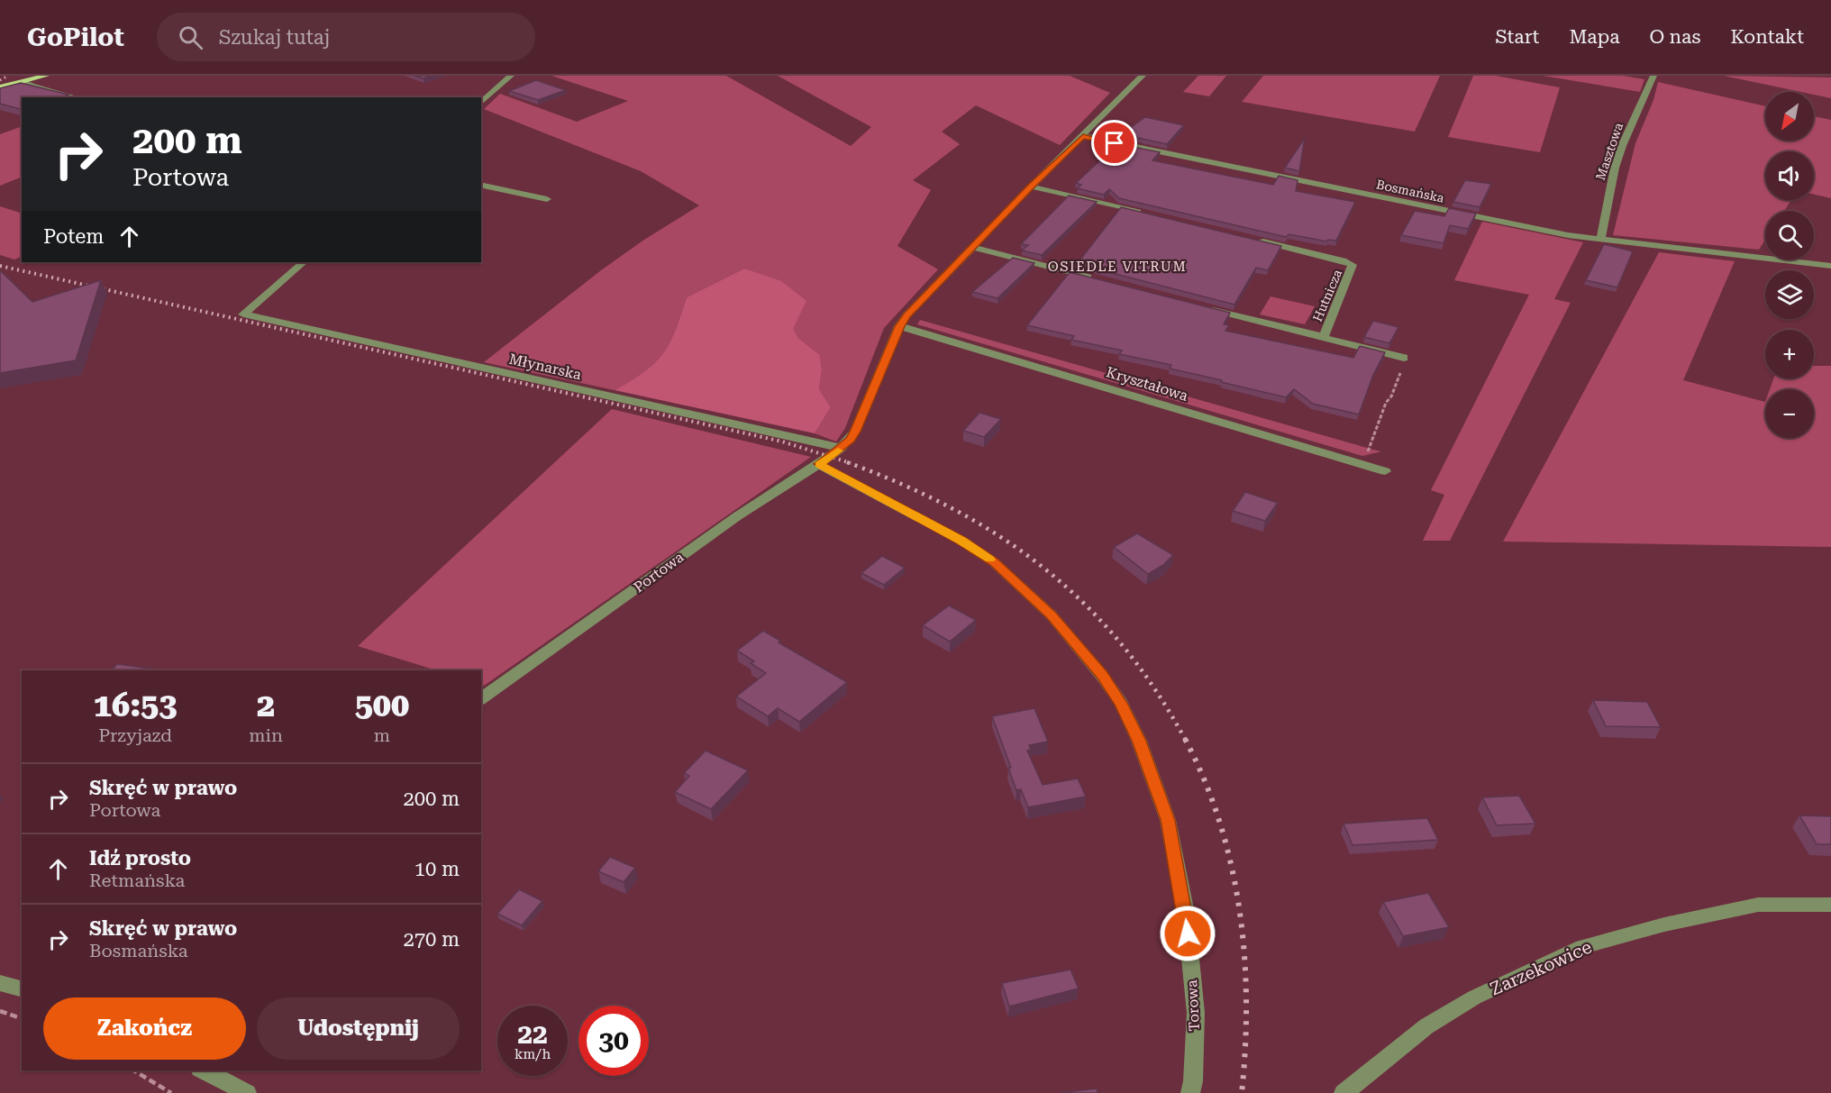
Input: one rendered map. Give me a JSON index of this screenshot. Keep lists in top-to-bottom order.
{
  "streets": {
    "street": [
      "Masztowa",
      "Bosmańska",
      "Hutnicza",
      "Młynarska",
      "Kryształowa",
      "Portowa",
      "Zarzekowice",
      "Torowa"
    ]
  },
  "crossings": [
    ["Masztowa", "Bosmańska"],
    ["Bosmańska", "Portowa"],
    ["Młynarska", "Portowa"],
    ["Kryształowa", "Portowa"],
    ["Portowa", "Torowa"]
  ],
  "districts": ["OSIEDLE VITRUM"],
  "north": "bottom left",
  "page": {
    "header": "GoPilot",
    "search": "Szukaj tutaj",
    "nav": [
      "Start",
      "Mapa",
      "O nas",
      "Kontakt"
    ],
    "map_buttons": ["+", "−"],
    "turn": ["200 m", "Portowa"],
    "then": "Potem",
    "eta": [
      "16:53",
      "Przyjazd",
      "2",
      "min",
      "500",
      "m"
    ],
    "list": [
      {
        "name": "Skręć w prawo",
        "note": "Portowa",
        "value": "200 m"
      },
      {
        "name": "Idź prosto",
        "note": "Retmańska",
        "value": "10 m"
      },
      {
        "name": "Skręć w prawo",
        "note": "Bosmańska",
        "value": "270 m"
      }
    ],
    "buttons": ["Zakończ", "Udostępnij"],
    "speed": "22 km/h",
    "limit": "30"
  }
}
